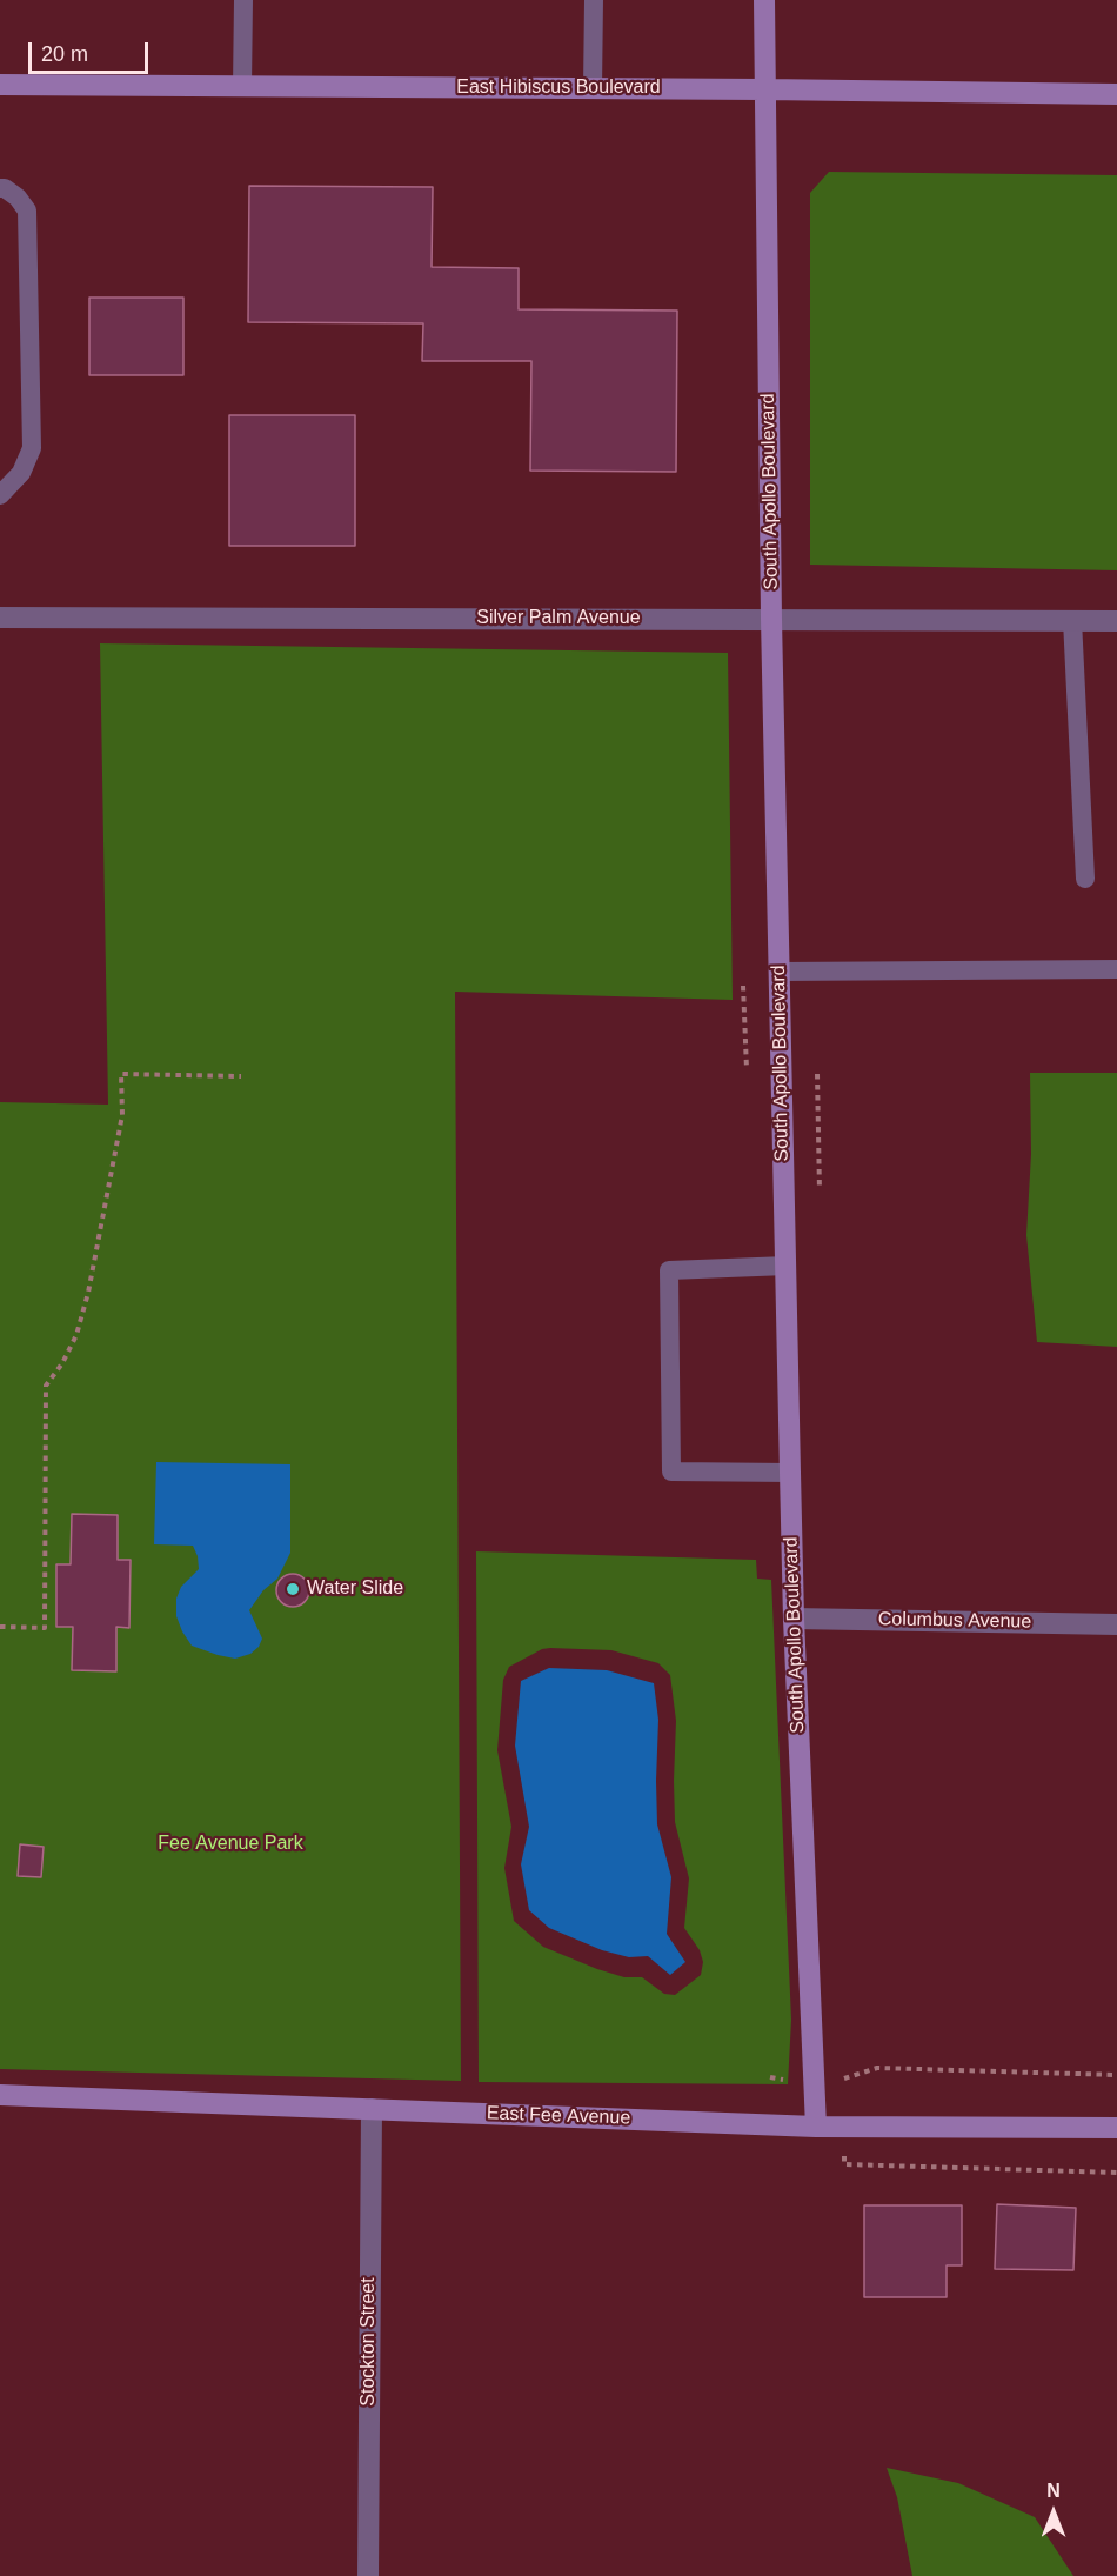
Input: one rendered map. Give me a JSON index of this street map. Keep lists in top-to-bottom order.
{
  "streets": {
    "street": [
      "East Hibiscus Boulevard",
      "South Apollo Boulevard",
      "Silver Palm Avenue",
      "Columbus Avenue",
      "East Fee Avenue",
      "Stockton Street"
    ]
  },
  "crossings": [
    ["East Hibiscus Boulevard", "South Apollo Boulevard"],
    ["South Apollo Boulevard", "Silver Palm Avenue"],
    ["South Apollo Boulevard", "Columbus Avenue"],
    ["South Apollo Boulevard", "East Fee Avenue"],
    ["East Fee Avenue", "Stockton Street"]
  ],
  "parks": ["Fee Avenue Park"],
  "places": ["Water Slide"],
  "scale_bar": "20 m",
  "north": "top"
}
